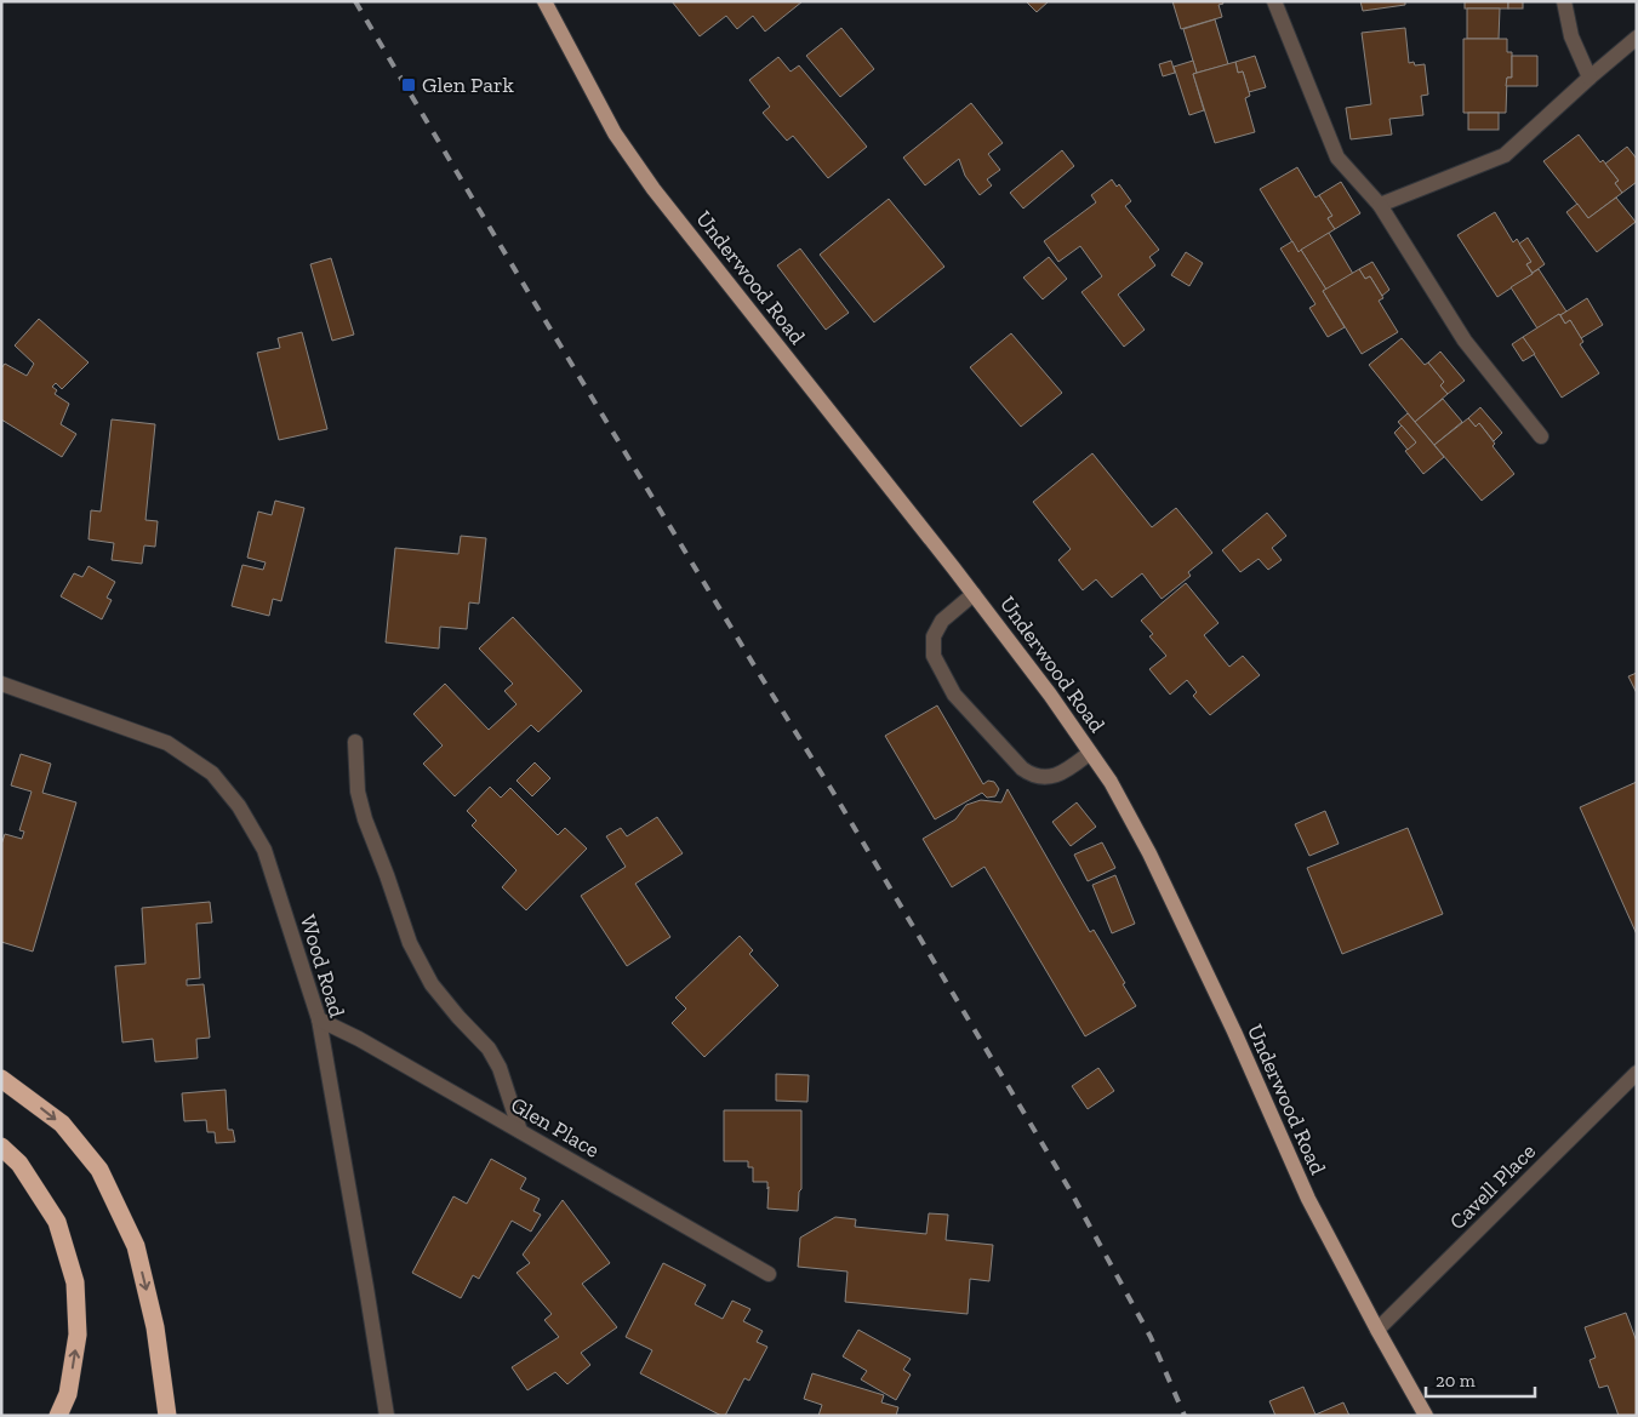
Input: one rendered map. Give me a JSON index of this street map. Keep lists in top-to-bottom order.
{
  "streets": {
    "main road": ["Underwood Road"],
    "street": ["Wood Road", "Glen Place", "Cavell Place"]
  },
  "crossings": [
    ["Underwood Road", "Cavell Place"],
    ["Wood Road", "Glen Place"]
  ],
  "places": {
    "transit": ["Glen Park"]
  },
  "scale_bar": "20 m"
}
